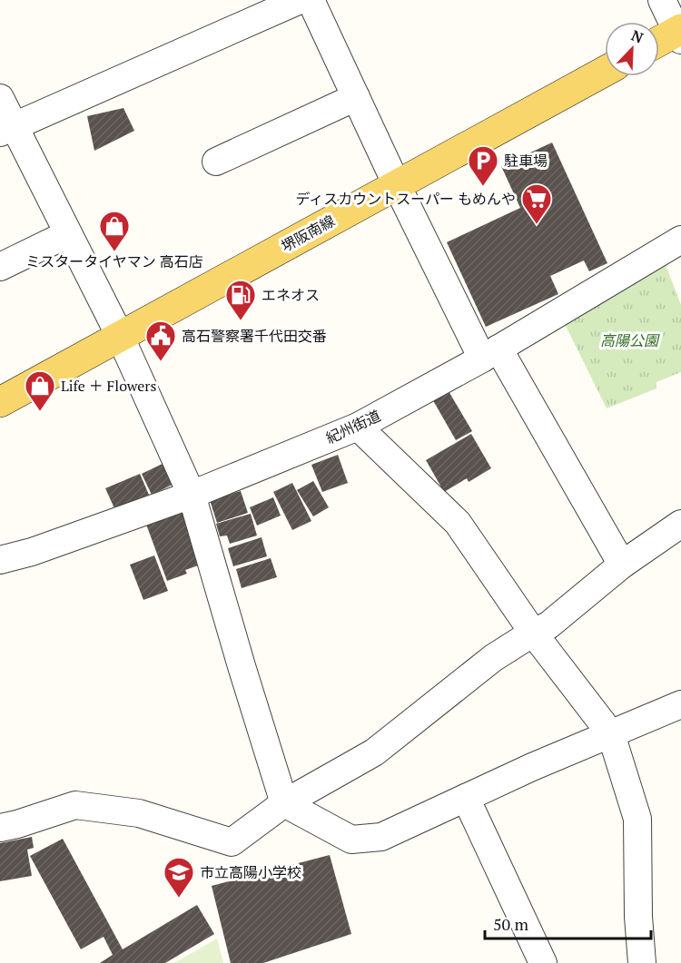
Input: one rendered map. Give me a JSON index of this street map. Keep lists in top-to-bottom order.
{
  "streets": {
    "main road": ["堺阪南線"],
    "street": ["紀州街道"]
  },
  "parks": ["高陽公園"],
  "places": {
    "parking": ["駐車場"],
    "supermarket": ["ディスカウントスーパー もめんや"],
    "shop": ["ミスタータイヤマン 高石店", "Life ＋ Flowers"],
    "fuel station": ["エネオス"],
    "public building": ["高石警察署千代田交番"],
    "school or university": ["市立高陽小学校"]
  },
  "scale_bar": "50 m",
  "north": "top right"
}
